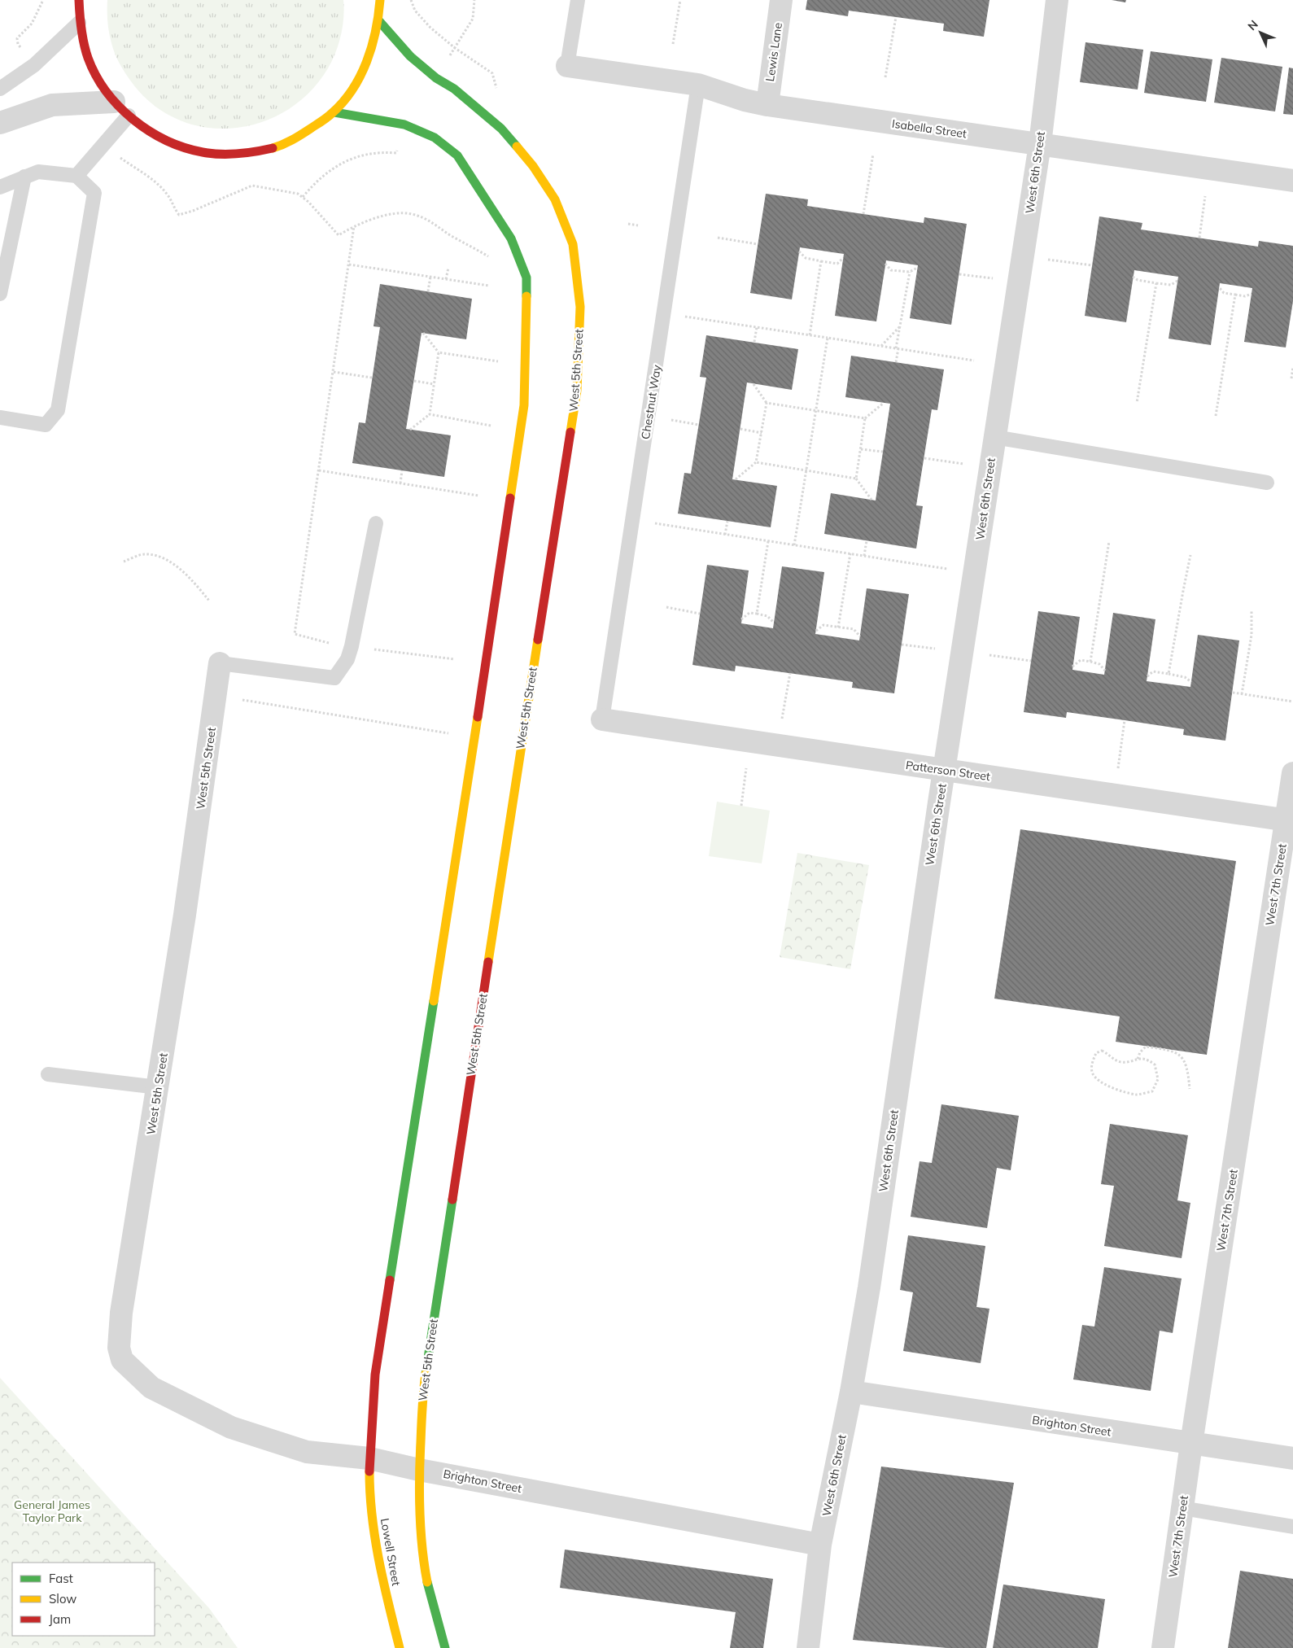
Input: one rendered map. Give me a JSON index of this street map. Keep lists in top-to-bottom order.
{
  "streets": {
    "main road": ["West 5th Street", "Lowell Street"],
    "street": [
      "Lewis Lane",
      "Isabella Street",
      "West 6th Street",
      "Patterson Street",
      "West 7th Street",
      "Brighton Street"
    ],
    "lane": ["Chestnut Way"]
  },
  "crossings": [
    ["Lewis Lane", "Isabella Street"],
    ["Isabella Street", "West 6th Street"],
    ["Isabella Street", "Chestnut Way"],
    ["West 6th Street", "Patterson Street"],
    ["West 6th Street", "Brighton Street"],
    ["West 5th Street", "Brighton Street"],
    ["Chestnut Way", "Patterson Street"],
    ["Patterson Street", "West 7th Street"],
    ["West 7th Street", "Brighton Street"],
    ["Brighton Street", "Lowell Street"]
  ],
  "parks": ["General James Taylor Park"],
  "legend": ["Fast", "Slow", "Jam"],
  "north": "top left"
}
